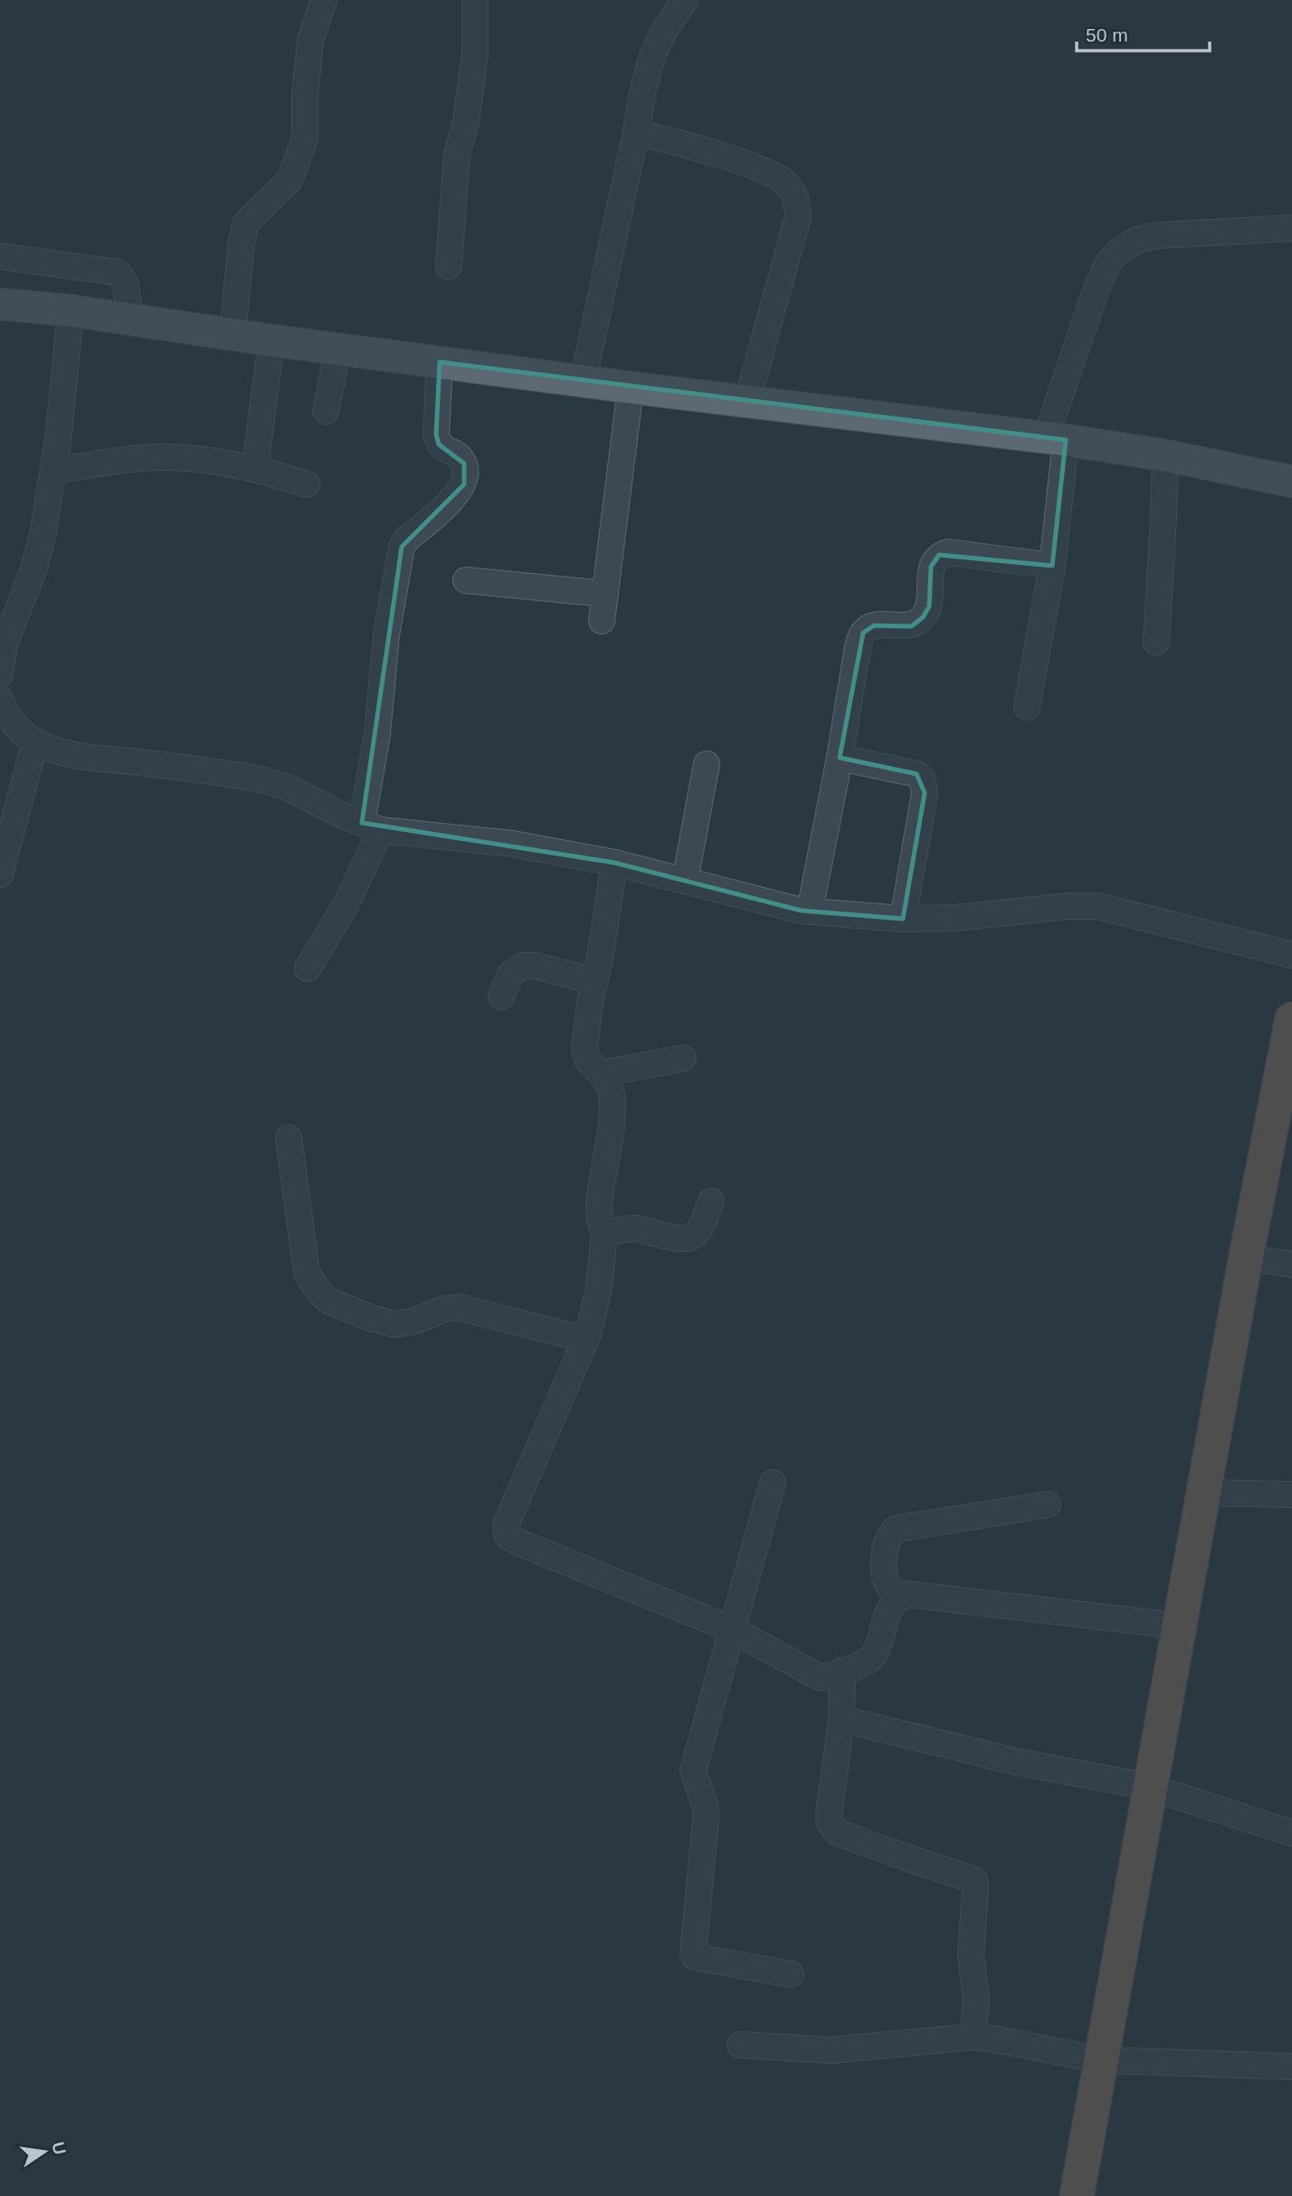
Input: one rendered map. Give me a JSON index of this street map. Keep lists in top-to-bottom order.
{
  "scale_bar": "50 m",
  "north": "right"
}
